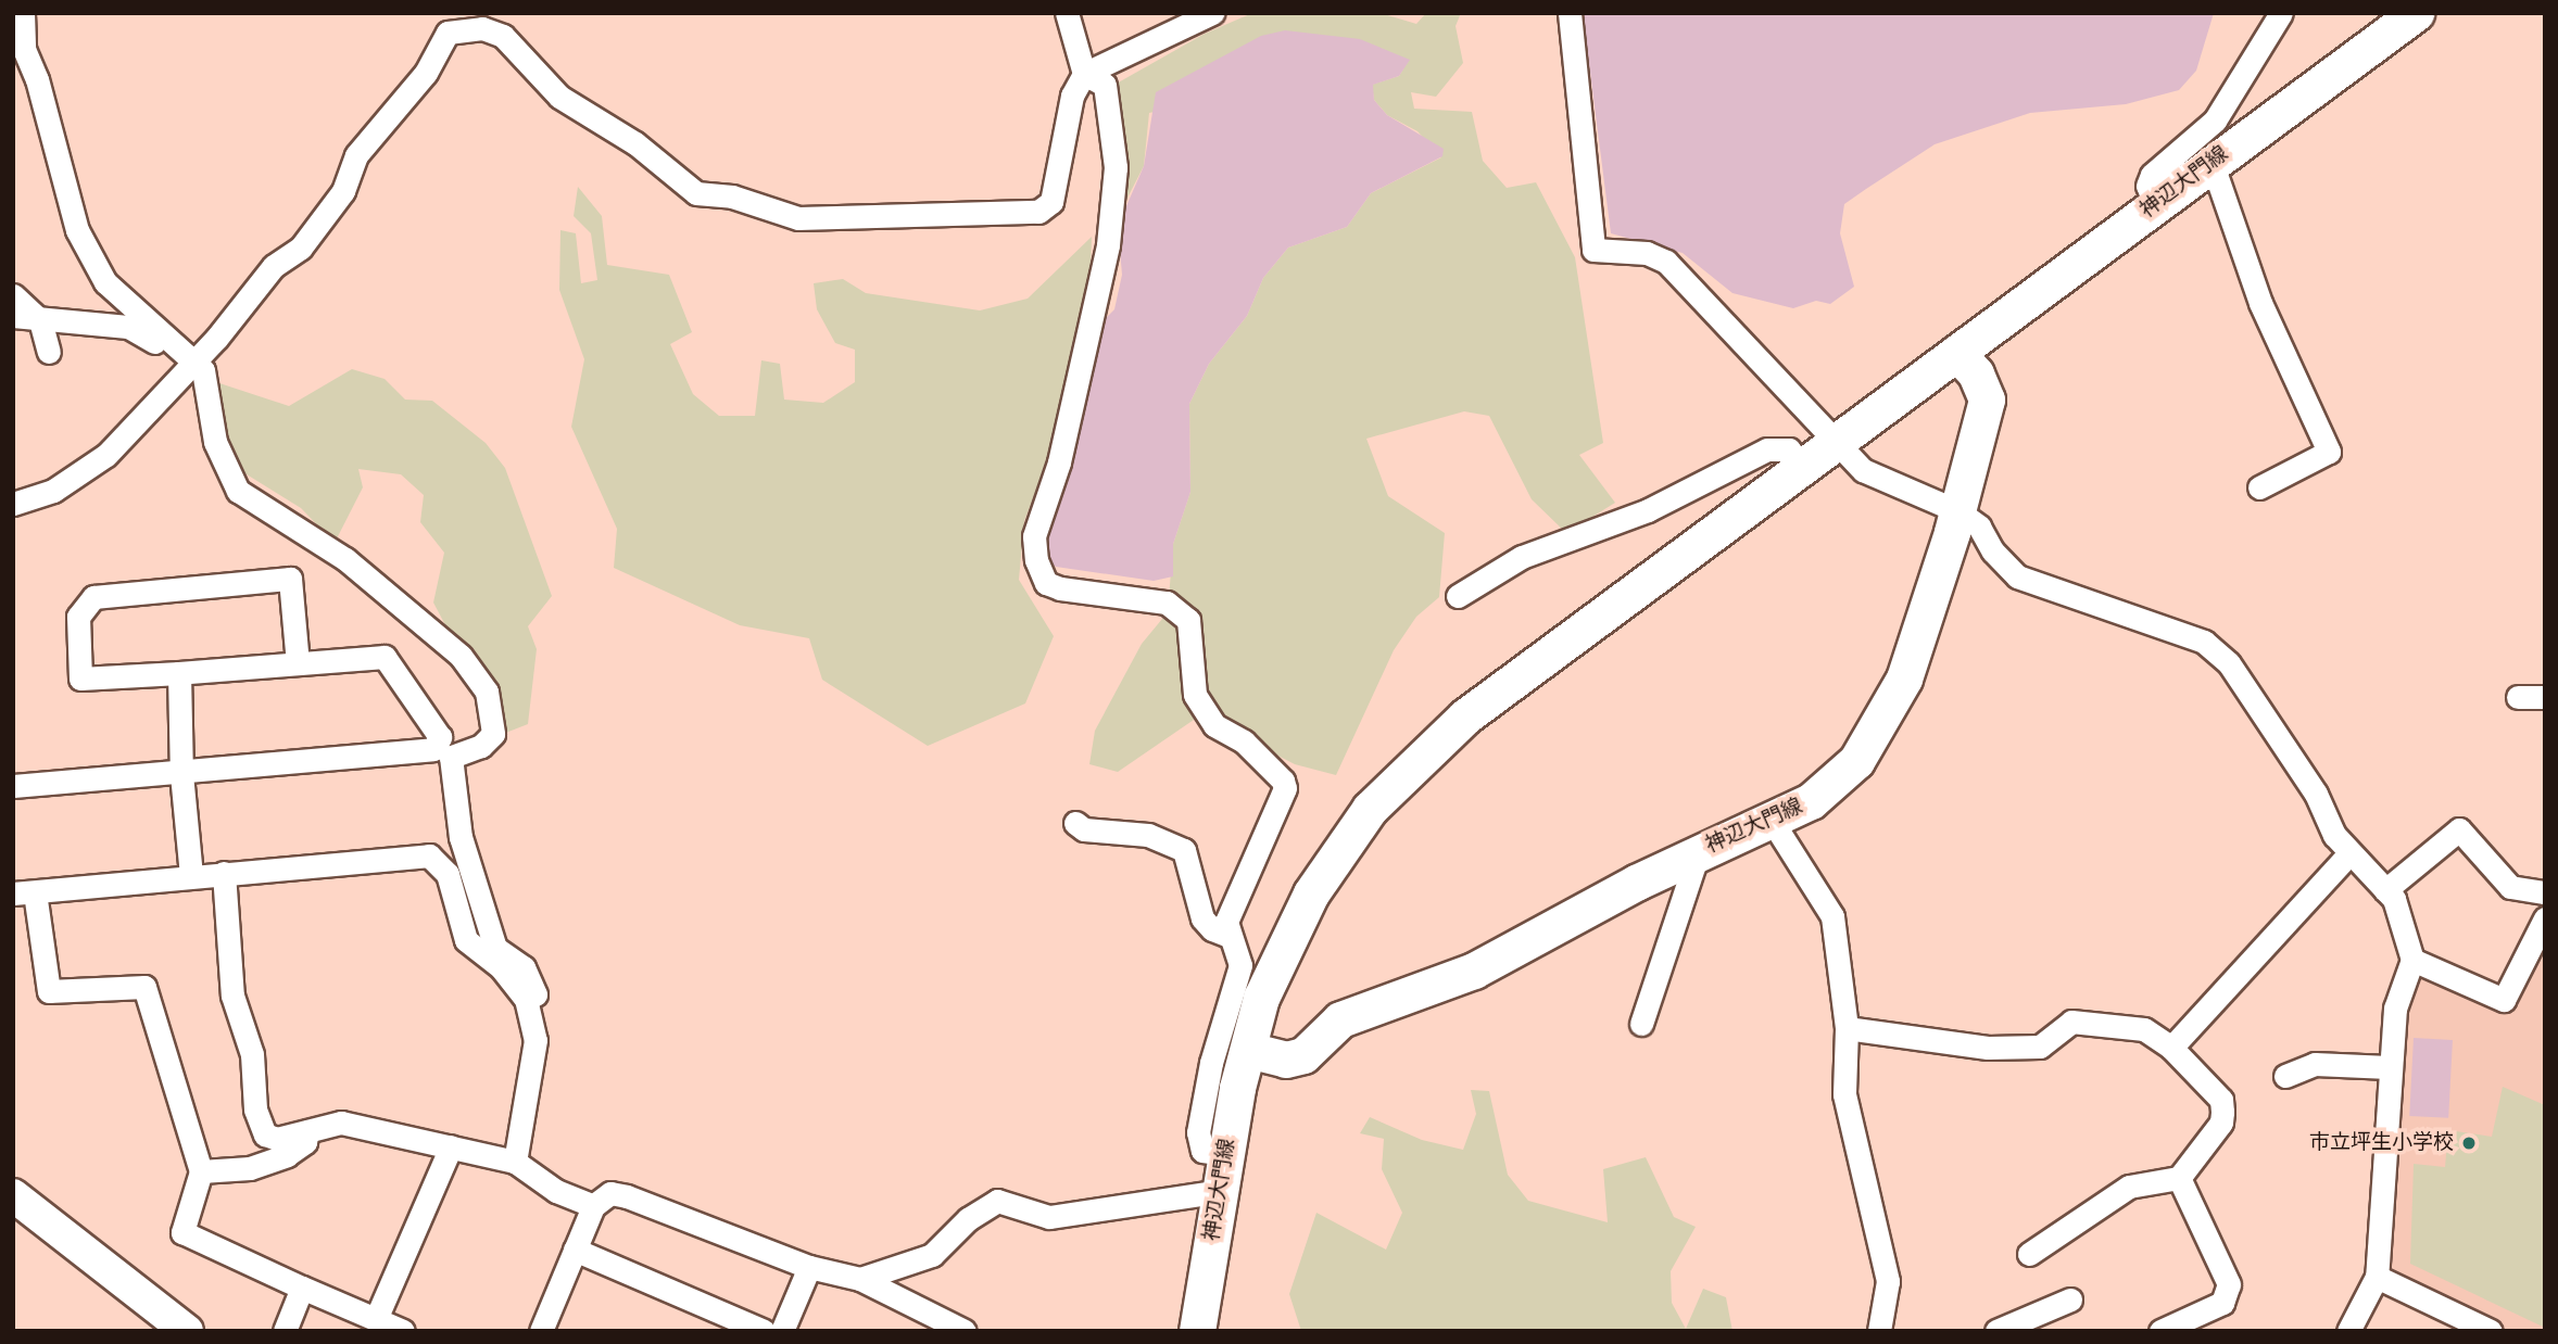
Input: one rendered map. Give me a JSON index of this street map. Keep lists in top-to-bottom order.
{
  "streets": {
    "main road": ["神辺大門線"]
  },
  "places": ["市立坪生小学校"]
}
